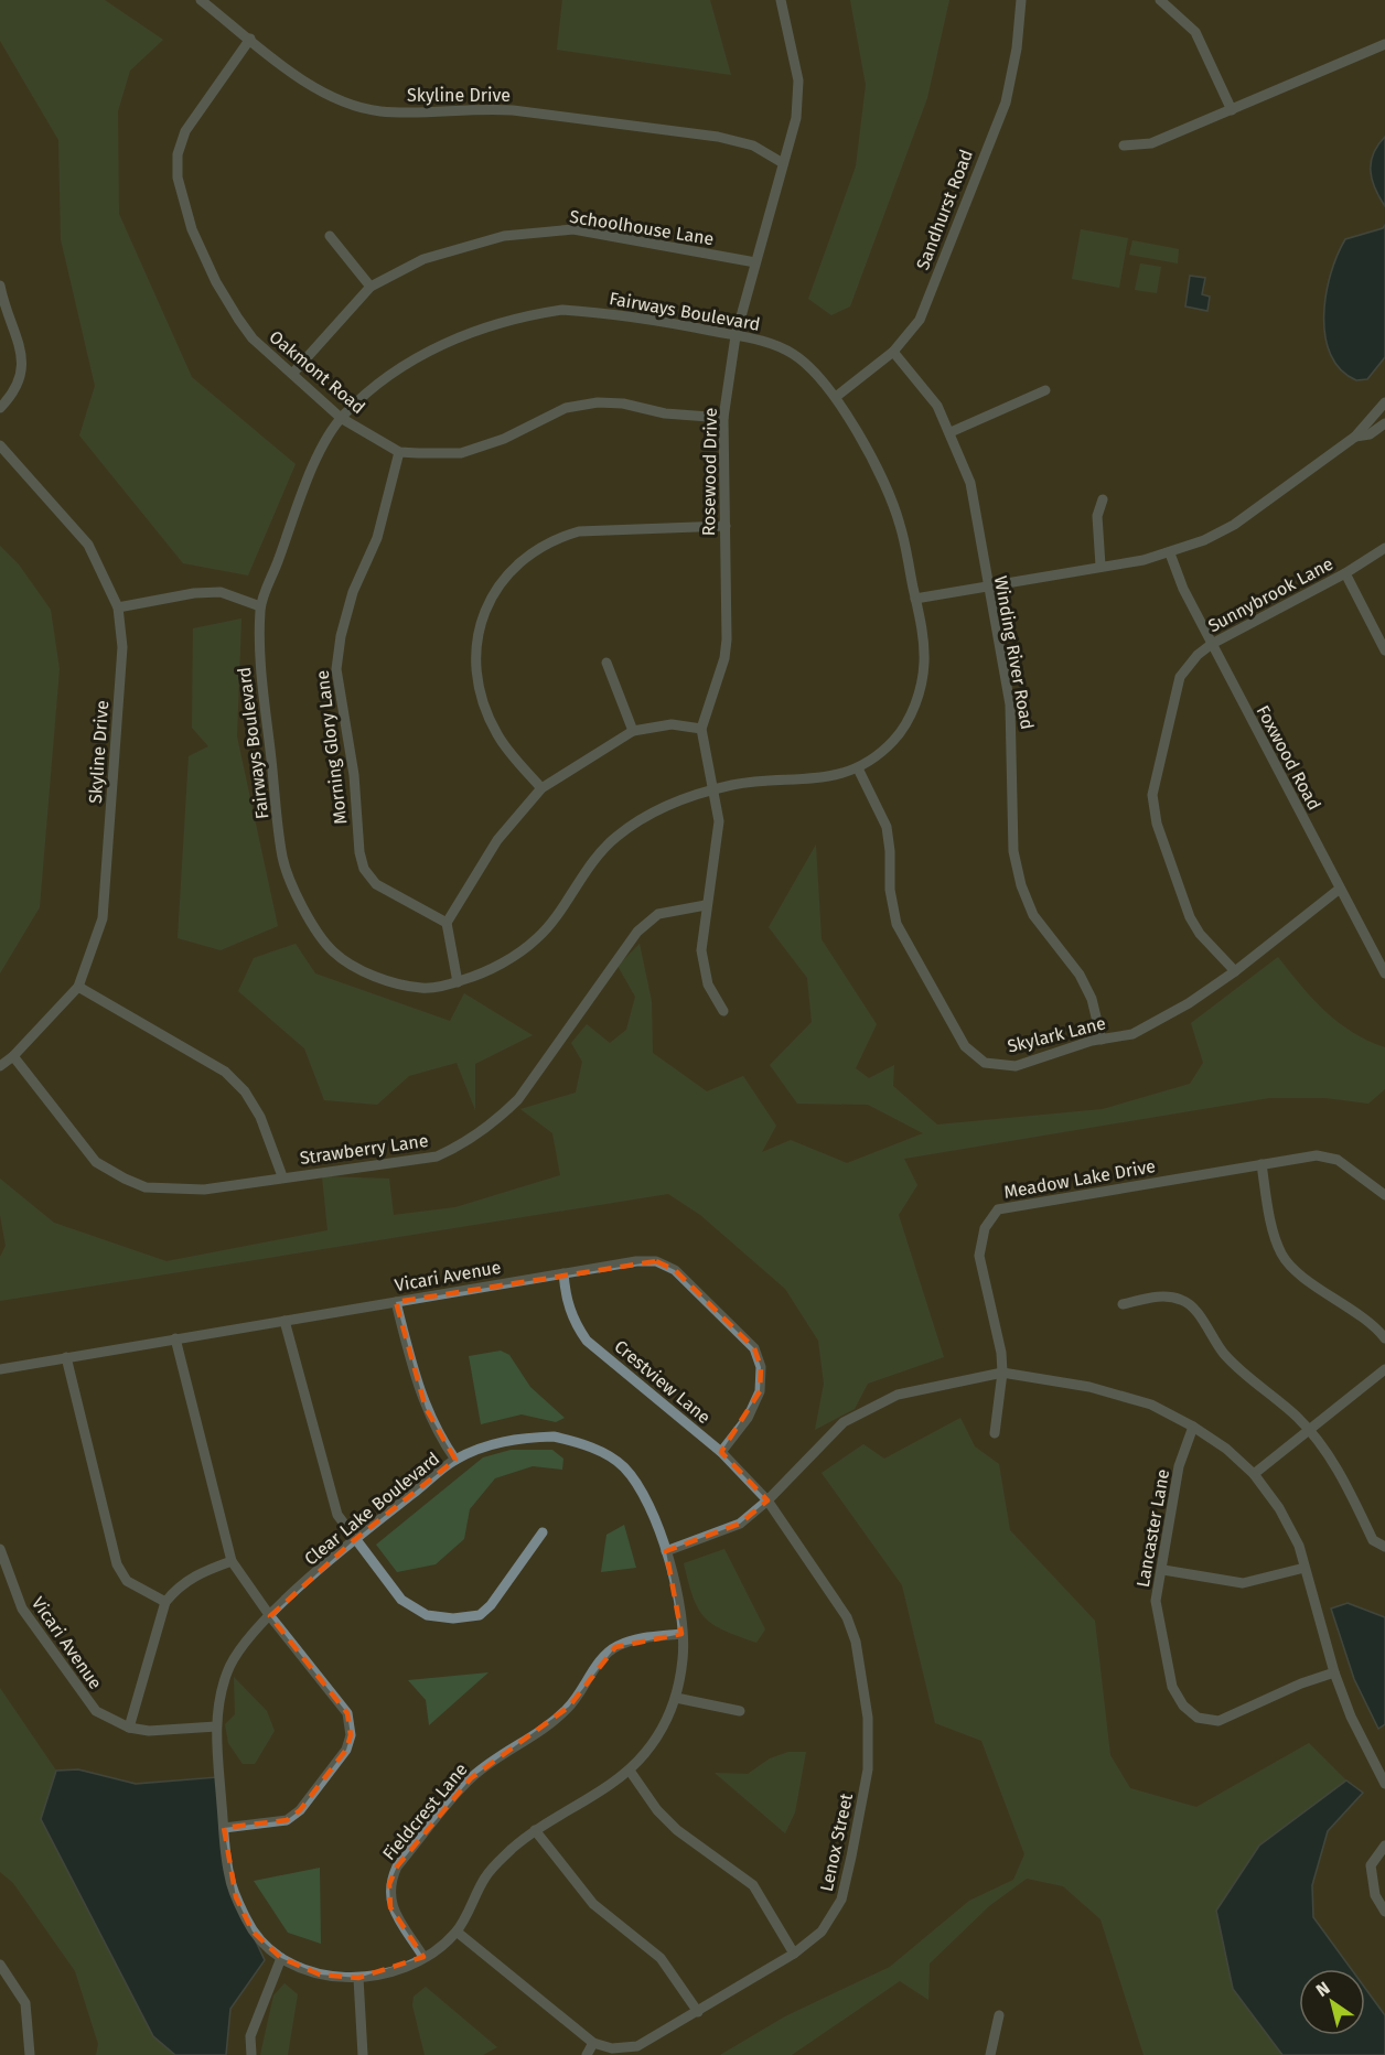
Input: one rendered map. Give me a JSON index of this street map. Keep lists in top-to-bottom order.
{
  "streets": {
    "street": [
      "Skyline Drive",
      "Sandhurst Road",
      "Schoolhouse Lane",
      "Fairways Boulevard",
      "Oakmont Road",
      "Rosewood Drive",
      "Sunnybrook Lane",
      "Winding River Road",
      "Morning Glory Lane",
      "Foxwood Road",
      "Skylark Lane",
      "Strawberry Lane",
      "Meadow Lake Drive",
      "Vicari Avenue",
      "Crestview Lane",
      "Clear Lake Boulevard",
      "Lancaster Lane",
      "Fieldcrest Lane",
      "Lenox Street"
    ]
  },
  "crossings": [
    ["Skyline Drive", "Oakmont Road"],
    ["Skyline Drive", "Rosewood Drive"],
    ["Skyline Drive", "Strawberry Lane"],
    ["Sandhurst Road", "Fairways Boulevard"],
    ["Sandhurst Road", "Winding River Road"],
    ["Schoolhouse Lane", "Oakmont Road"],
    ["Schoolhouse Lane", "Rosewood Drive"],
    ["Fairways Boulevard", "Oakmont Road"],
    ["Fairways Boulevard", "Rosewood Drive"],
    ["Fairways Boulevard", "Skylark Lane"],
    ["Oakmont Road", "Rosewood Drive"],
    ["Oakmont Road", "Morning Glory Lane"],
    ["Rosewood Drive", "Strawberry Lane"],
    ["Sunnybrook Lane", "Foxwood Road"],
    ["Sunnybrook Lane", "Skylark Lane"],
    ["Winding River Road", "Skylark Lane"],
    ["Foxwood Road", "Skylark Lane"],
    ["Vicari Avenue", "Crestview Lane"],
    ["Vicari Avenue", "Clear Lake Boulevard"],
    ["Crestview Lane", "Lenox Street"],
    ["Clear Lake Boulevard", "Fieldcrest Lane"]
  ],
  "north": "top left"
}
